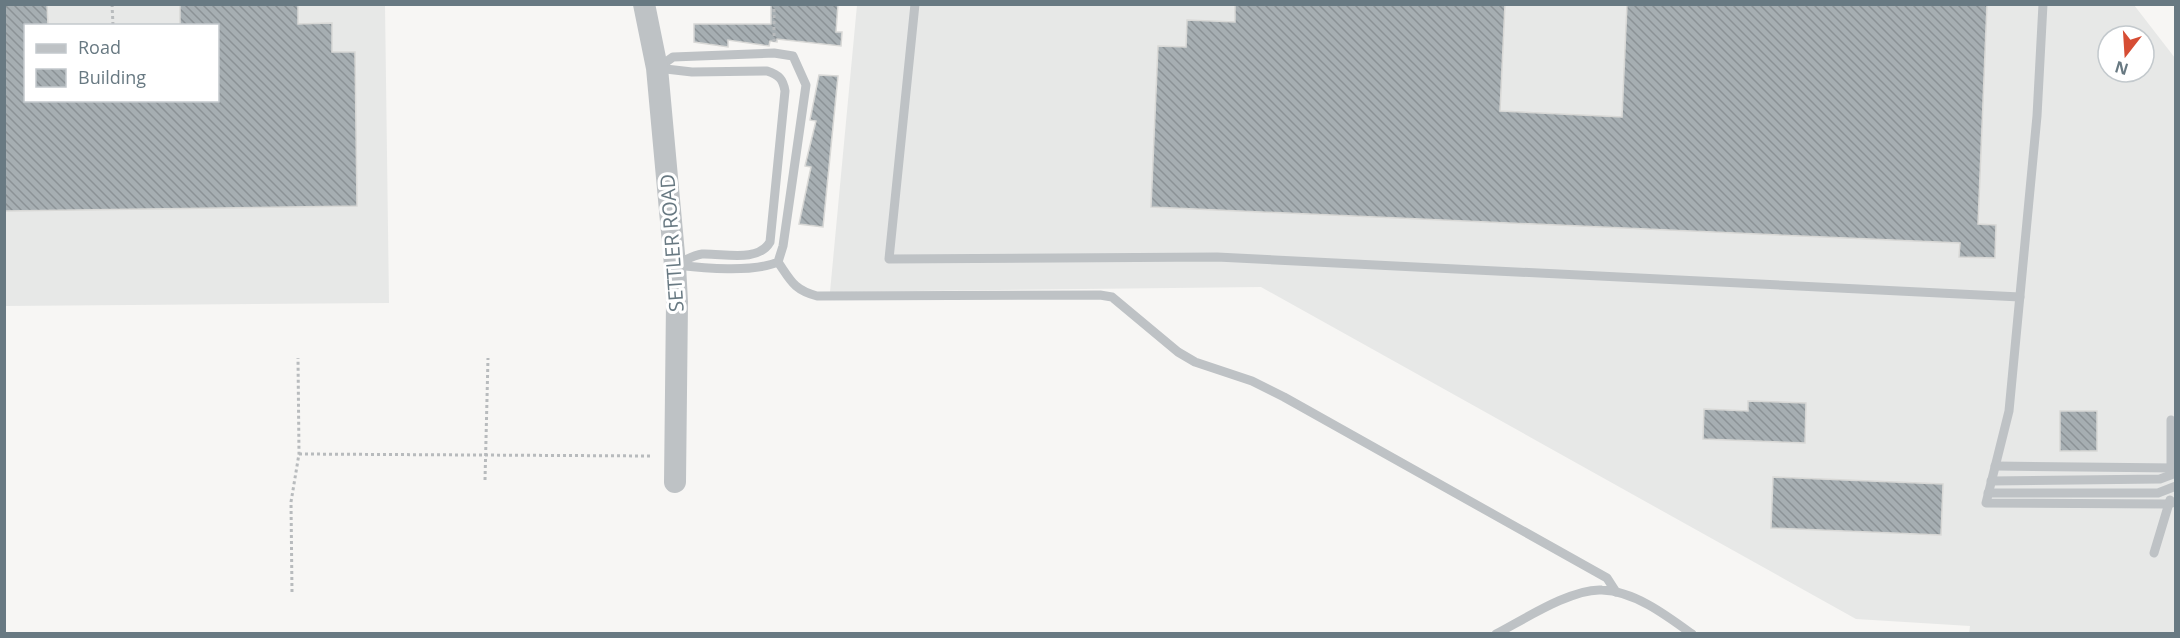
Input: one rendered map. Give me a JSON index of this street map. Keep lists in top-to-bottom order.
{
  "streets": {
    "street": ["SETTLER ROAD"]
  },
  "legend": ["Road", "Building"],
  "north": "bottom"
}
